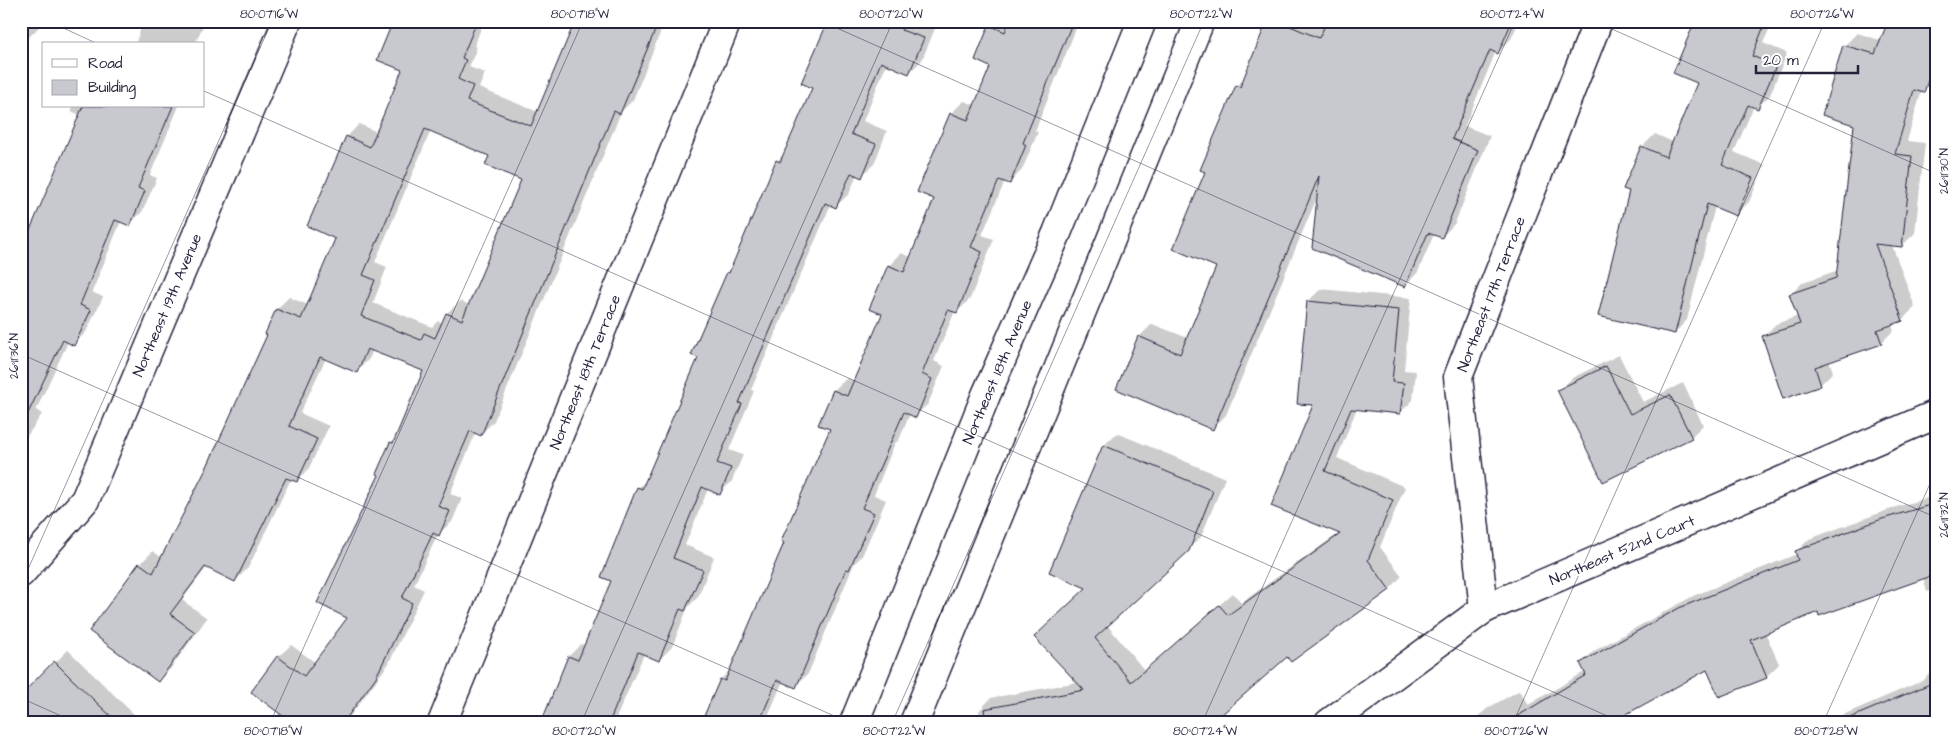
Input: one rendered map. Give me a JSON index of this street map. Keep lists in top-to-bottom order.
{
  "streets": {
    "street": [
      "Northeast 17th Terrace",
      "Northeast 19th Avenue",
      "Northeast 18th Terrace",
      "Northeast 18th Avenue",
      "Northeast 52nd Court"
    ]
  },
  "crossings": [
    ["Northeast 17th Terrace", "Northeast 52nd Court"]
  ],
  "legend": ["Road", "Building"],
  "scale_bar": "20 m",
  "coordinates": [
    "80°07'16\"W",
    "80°07'18\"W",
    "80°07'20\"W",
    "80°07'22\"W",
    "80°07'24\"W",
    "80°07'26\"W",
    "26°11'30\"N",
    "26°11'36\"N",
    "26°11'32\"N",
    "80°07'28\"W"
  ]
}
